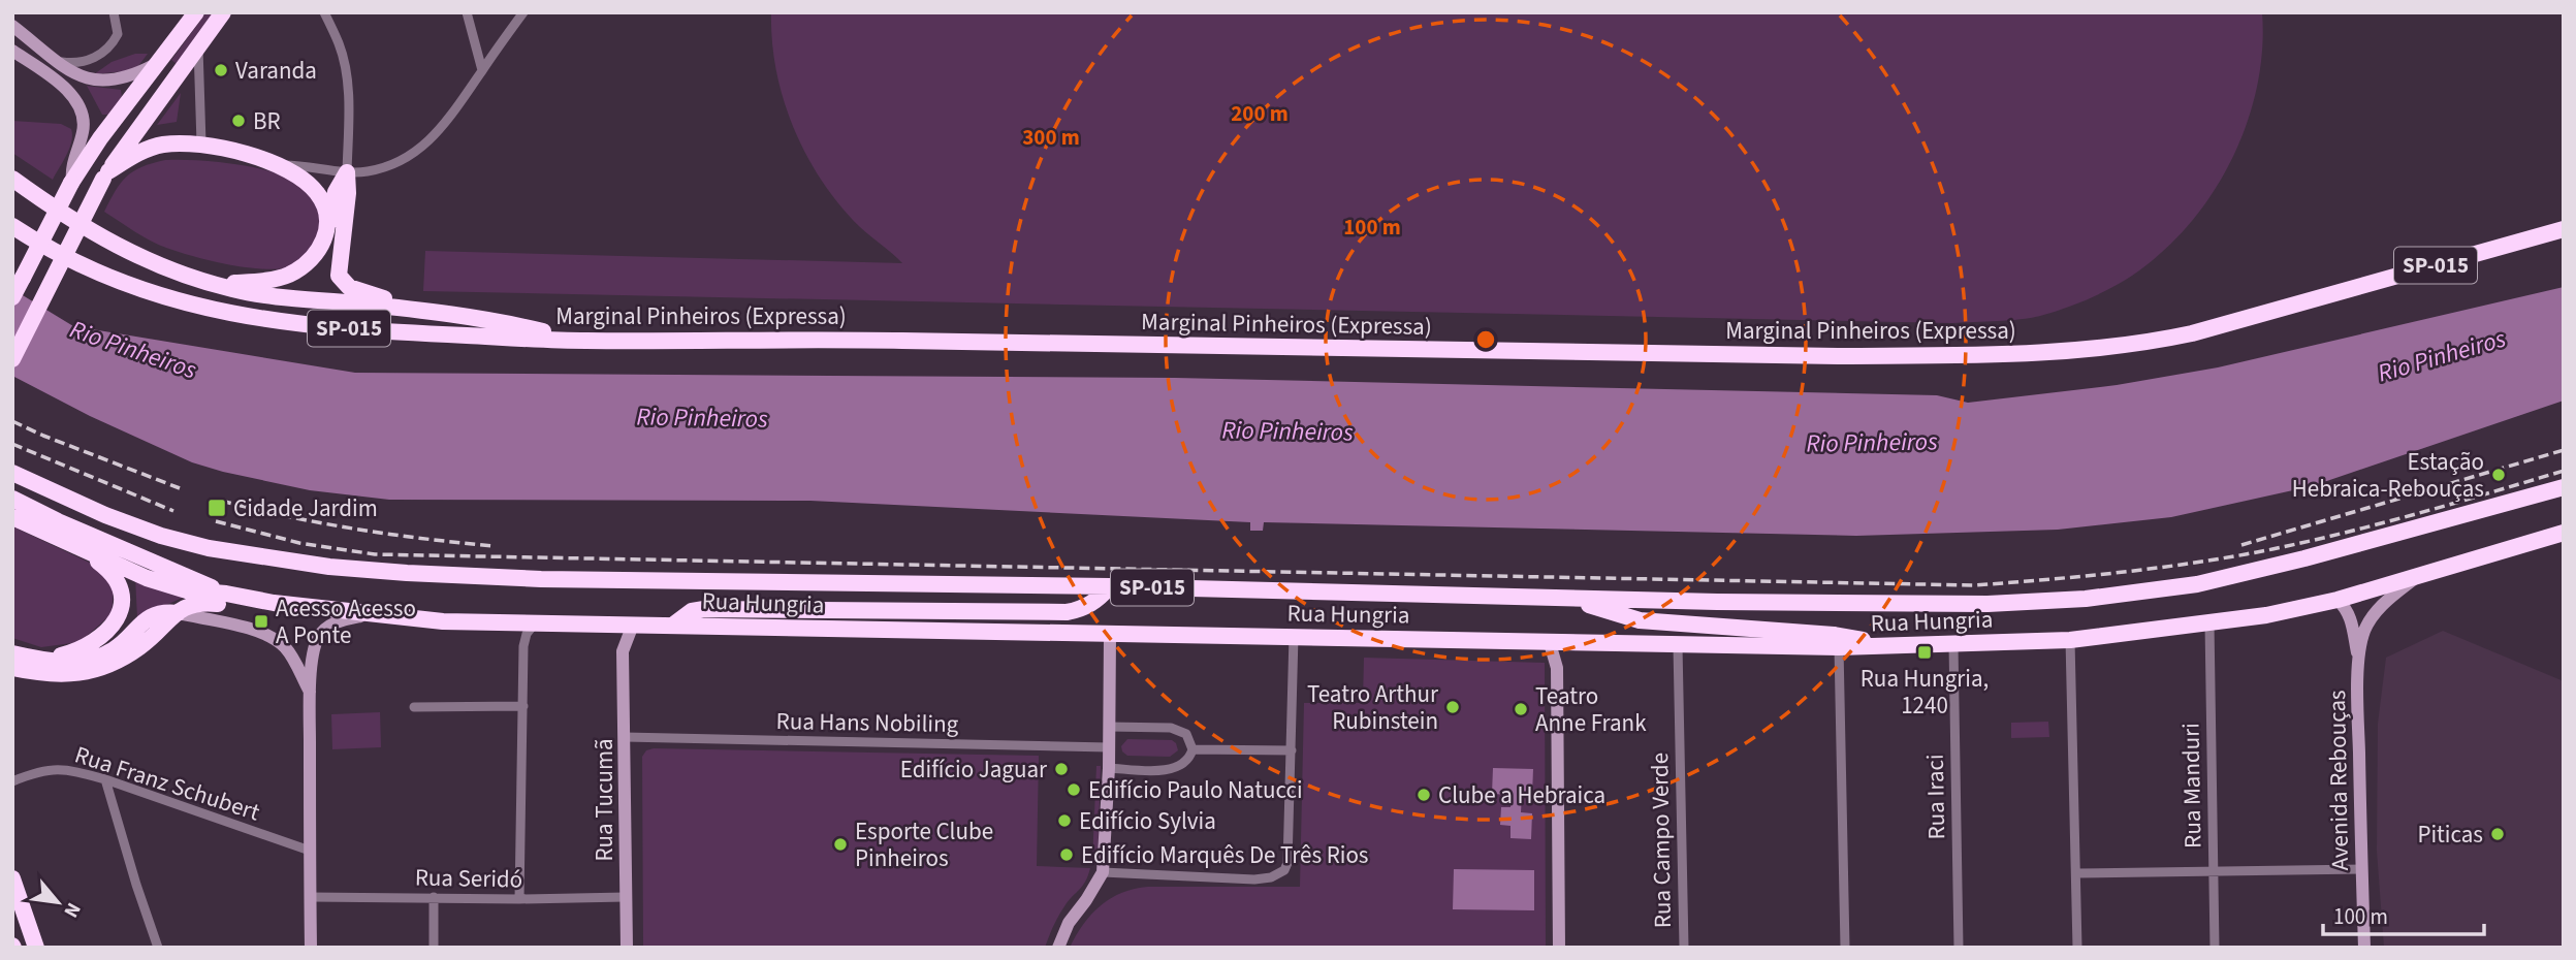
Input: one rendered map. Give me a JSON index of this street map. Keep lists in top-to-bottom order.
{
  "streets": {
    "highway": ["SP-015", "Marginal Pinheiros (Expressa)", "Rua Hungria"],
    "street": [
      "Rua Hans Nobiling",
      "Avenida Rebouças",
      "Rua Franz Schubert",
      "Rua Manduri",
      "Rua Iraci",
      "Rua Tucumã",
      "Rua Campo Verde",
      "Rua Seridó"
    ]
  },
  "crossings": [
    ["Rua Hungria", "Avenida Rebouças"],
    ["Rua Hungria", "Rua Manduri"],
    ["Rua Hungria", "Rua Iraci"],
    ["Rua Hungria", "Rua Tucumã"],
    ["Rua Hungria", "Rua Campo Verde"],
    ["Rua Hans Nobiling", "Rua Tucumã"],
    ["Rua Tucumã", "Rua Seridó"]
  ],
  "water": ["Rio Pinheiros"],
  "places": {
    "other": [
      "Varanda",
      "BR",
      "Estação Hebraica-Rebouças",
      "Teatro Arthur Rubinstein",
      "Teatro Anne Frank",
      "Edifício Jaguar",
      "Edifício Paulo Natucci",
      "Clube a Hebraica",
      "Edifício Sylvia",
      "Piticas",
      "Esporte Clube Pinheiros",
      "Edifício Marquês De Três Rios"
    ],
    "transit": ["Cidade Jardim", "Acesso Acesso A Ponte", "Rua Hungria, 1240"]
  },
  "scale_bar": "100 m",
  "north": "bottom right",
  "rings": ["200 m", "300 m", "100 m"]
}
